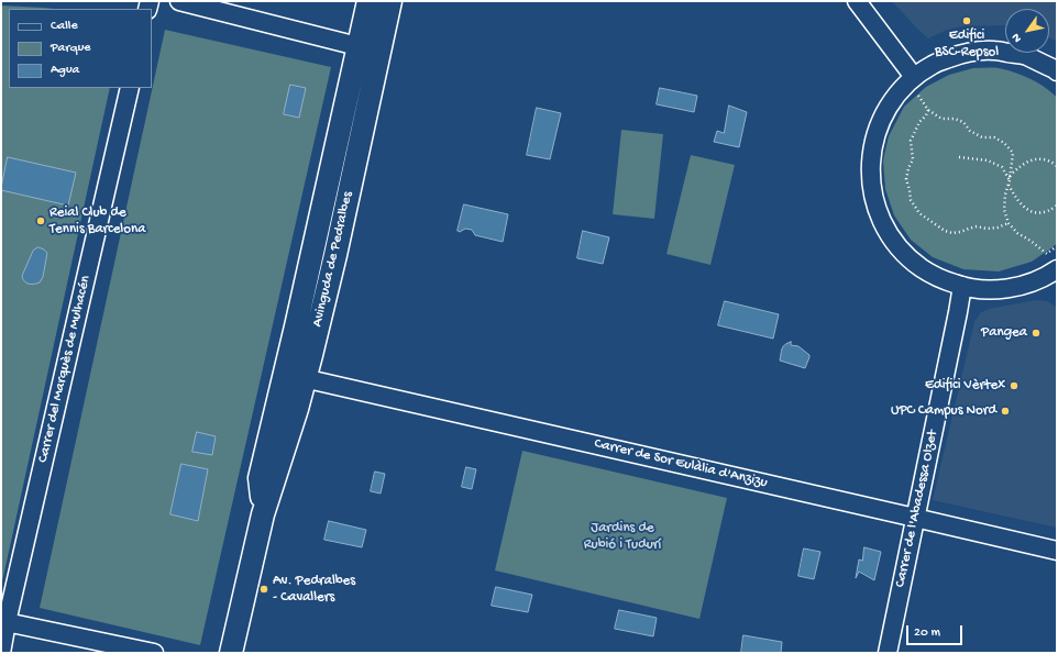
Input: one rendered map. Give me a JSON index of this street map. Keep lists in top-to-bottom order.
{
  "streets": {
    "street": [
      "Avinguda de Pedralbes",
      "Carrer del Marquès de Mulhacén",
      "Carrer de Sor Eulàlia d'Anzizu",
      "Carrer de l'Abadessa Olzet"
    ]
  },
  "crossings": [
    ["Avinguda de Pedralbes", "Carrer de Sor Eulàlia d'Anzizu"],
    ["Carrer de Sor Eulàlia d'Anzizu", "Carrer de l'Abadessa Olzet"]
  ],
  "parks": ["Jardins de Rubió i Tudurí"],
  "places": [
    "Edifici BSC-Repsol",
    "Reial Club de Tennis Barcelona",
    "Pangea",
    "Edifici Vèrtex",
    "UPC Campus Nord",
    "Av. Pedralbes - Cavallers"
  ],
  "legend": ["Calle", "Parque", "Agua"],
  "scale_bar": "20 m",
  "north": "bottom left"
}
